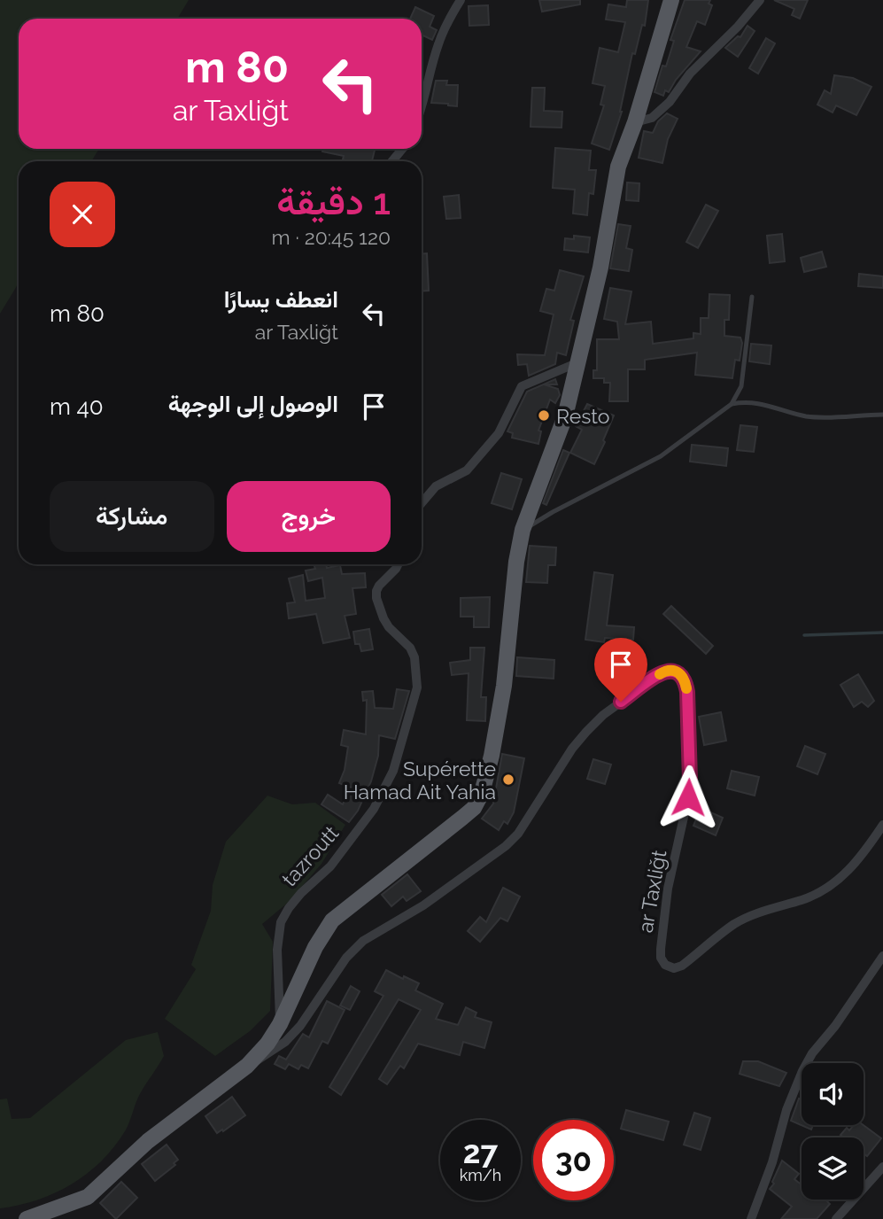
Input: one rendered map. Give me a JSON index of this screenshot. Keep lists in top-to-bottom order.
{
  "streets": {
    "street": ["tazroutt", "ar Taxliǧt"]
  },
  "places": ["Resto", "Supérette Hamad Ait Yahia"],
  "page": {
    "turn": ["80 m", "ar Taxliǧt"],
    "heading": ["1 دقيقة", "120 m · 20:45"],
    "list": [
      {
        "name": "انعطف يسارًا",
        "note": "ar Taxliǧt",
        "value": "80 m"
      },
      {
        "name": "الوصول إلى الوجهة",
        "value": "40 m"
      }
    ],
    "buttons": ["خروج", "مشاركة"],
    "speed": "27 km/h",
    "limit": "30"
  }
}
